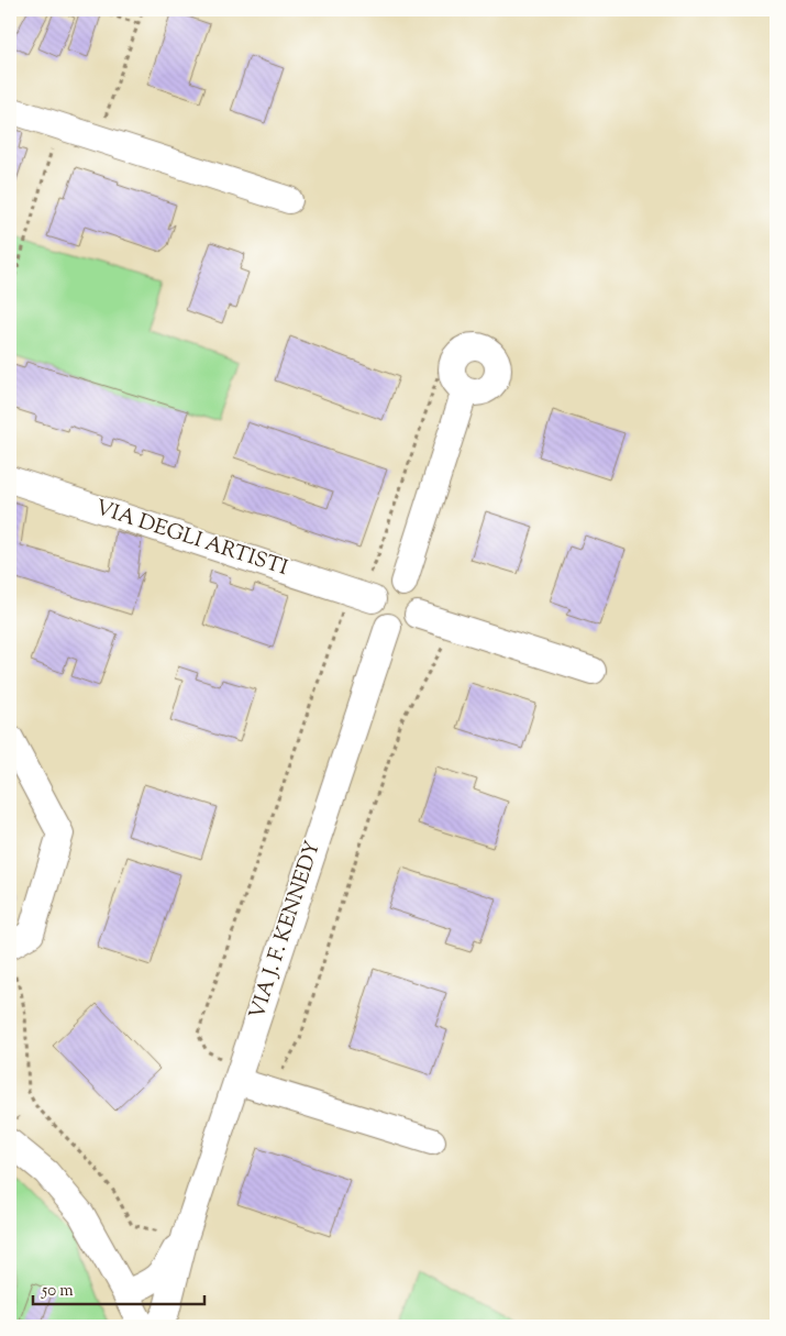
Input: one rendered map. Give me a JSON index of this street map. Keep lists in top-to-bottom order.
{
  "streets": {
    "street": ["VIA DEGLI ARTISTI", "VIA J. F. KENNEDY"]
  },
  "crossings": [
    ["VIA DEGLI ARTISTI", "VIA J. F. KENNEDY"]
  ],
  "scale_bar": "50 m"
}
